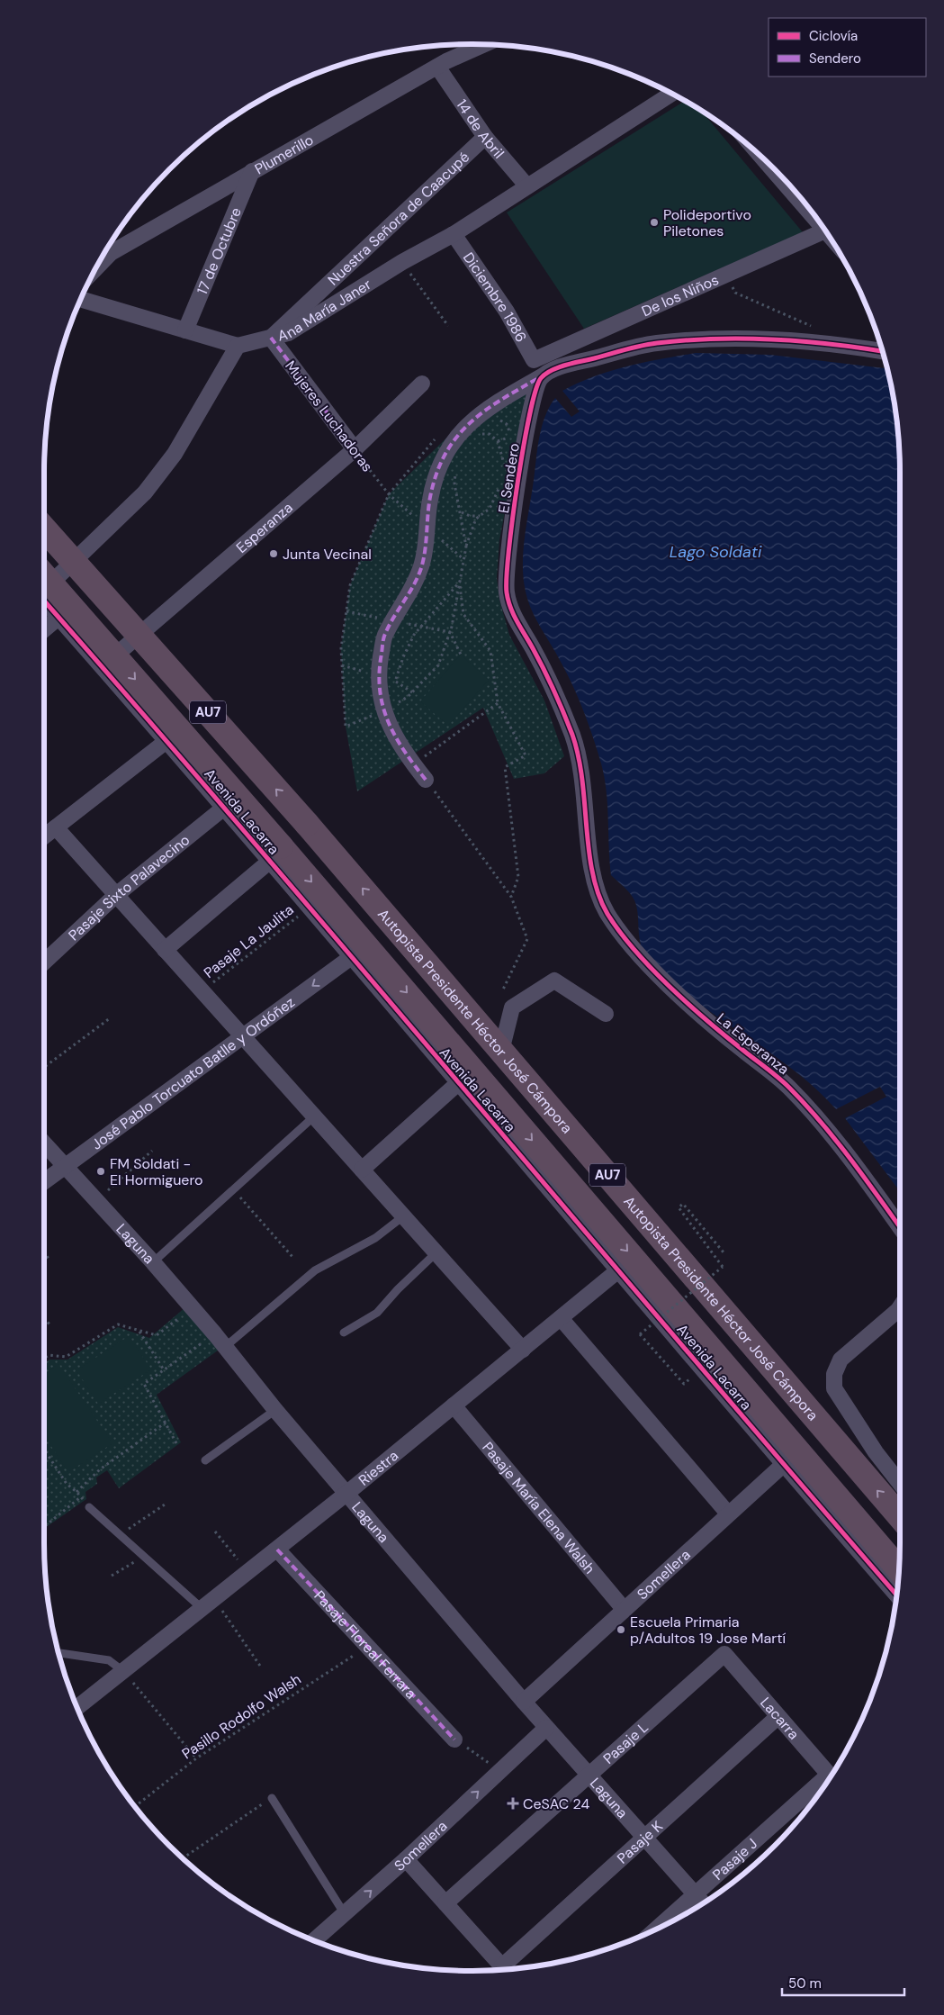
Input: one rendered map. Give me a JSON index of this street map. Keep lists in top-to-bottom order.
{
  "streets": {
    "highway": ["AU7", "Autopista Presidente Héctor José Cámpora"],
    "street": [
      "14 de Abril",
      "Plumerillo",
      "Nuestra Señora de Caacupé",
      "17 de Octubre",
      "De los Niños",
      "Diciembre 1986",
      "Ana María Janer",
      "Mujeres Luchadoras",
      "El Sendero",
      "Esperanza",
      "Avenida Lacarra",
      "Pasaje Sixto Palavecino",
      "La Esperanza",
      "José Pablo Torcuato Batlle y Ordóñez",
      "Laguna",
      "Riestra",
      "Pasaje María Elena Walsh",
      "Somellera",
      "Pasaje Floreal Ferrara",
      "Lacarra",
      "Pasaje L",
      "Pasaje K",
      "Pasaje J"
    ],
    "path": ["Pasaje La Jaulita", "Pasillo Rodolfo Walsh"]
  },
  "crossings": [
    ["14 de Abril", "Plumerillo"],
    ["14 de Abril", "Nuestra Señora de Caacupé"],
    ["14 de Abril", "Ana María Janer"],
    ["Plumerillo", "17 de Octubre"],
    ["Nuestra Señora de Caacupé", "Ana María Janer"],
    ["Nuestra Señora de Caacupé", "Mujeres Luchadoras"],
    ["De los Niños", "Diciembre 1986"],
    ["Diciembre 1986", "Ana María Janer"],
    ["Ana María Janer", "Mujeres Luchadoras"],
    ["Mujeres Luchadoras", "Esperanza"],
    ["El Sendero", "La Esperanza"],
    ["Esperanza", "Avenida Lacarra"],
    ["AU7", "Avenida Lacarra"],
    ["Avenida Lacarra", "Pasaje Sixto Palavecino"],
    ["Avenida Lacarra", "Pasaje La Jaulita"],
    ["Avenida Lacarra", "José Pablo Torcuato Batlle y Ordóñez"],
    ["Avenida Lacarra", "Riestra"],
    ["Avenida Lacarra", "Somellera"],
    ["José Pablo Torcuato Batlle y Ordóñez", "Laguna"],
    ["Laguna", "Riestra"],
    ["Laguna", "Somellera"],
    ["Laguna", "Pasaje L"],
    ["Laguna", "Pasaje K"],
    ["Laguna", "Pasaje J"],
    ["Riestra", "Pasaje María Elena Walsh"],
    ["Riestra", "Pasaje Floreal Ferrara"],
    ["Pasaje María Elena Walsh", "Somellera"],
    ["Pasaje Floreal Ferrara", "Pasillo Rodolfo Walsh"],
    ["Lacarra", "Pasaje L"],
    ["Lacarra", "Pasaje K"]
  ],
  "water": ["Lago Soldati"],
  "places": {
    "other": [
      "Polideportivo Piletones",
      "Junta Vecinal",
      "FM Soldati - El Hormiguero",
      "Escuela Primaria p/Adultos 19 Jose Martí"
    ],
    "health": ["CeSAC 24"]
  },
  "legend": ["Ciclovía", "Sendero"],
  "scale_bar": "50 m"
}
